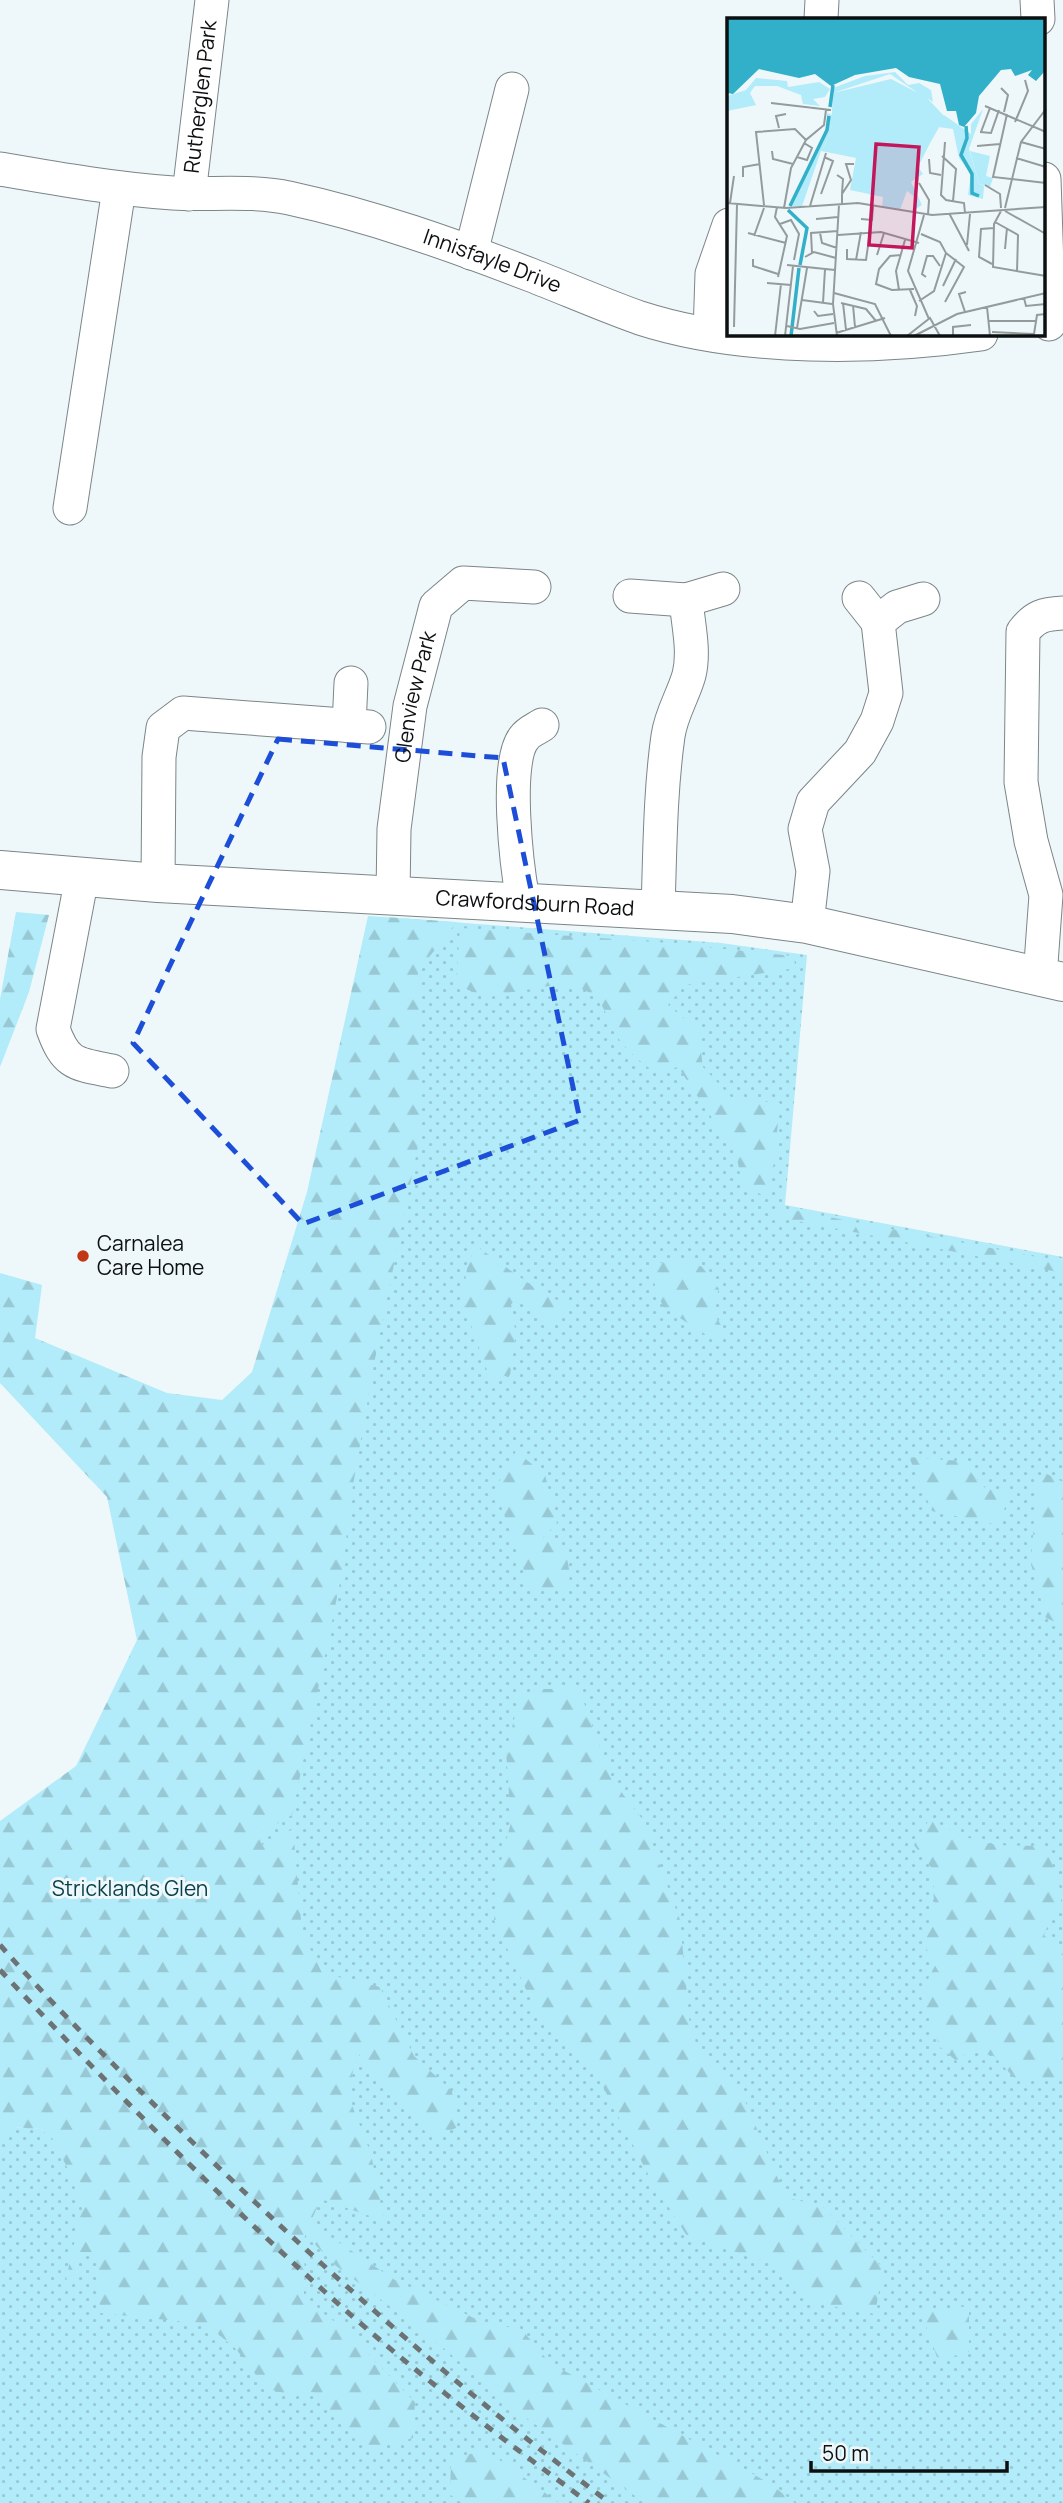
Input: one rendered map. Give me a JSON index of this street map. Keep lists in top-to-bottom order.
{
  "streets": {
    "main road": ["Crawfordsburn Road"],
    "street": ["Rutherglen Park", "Innisfayle Drive", "Glenview Park"]
  },
  "crossings": [
    ["Rutherglen Park", "Innisfayle Drive"],
    ["Glenview Park", "Crawfordsburn Road"]
  ],
  "parks": ["Stricklands Glen"],
  "places": ["Carnalea Care Home"],
  "scale_bar": "50 m"
}
